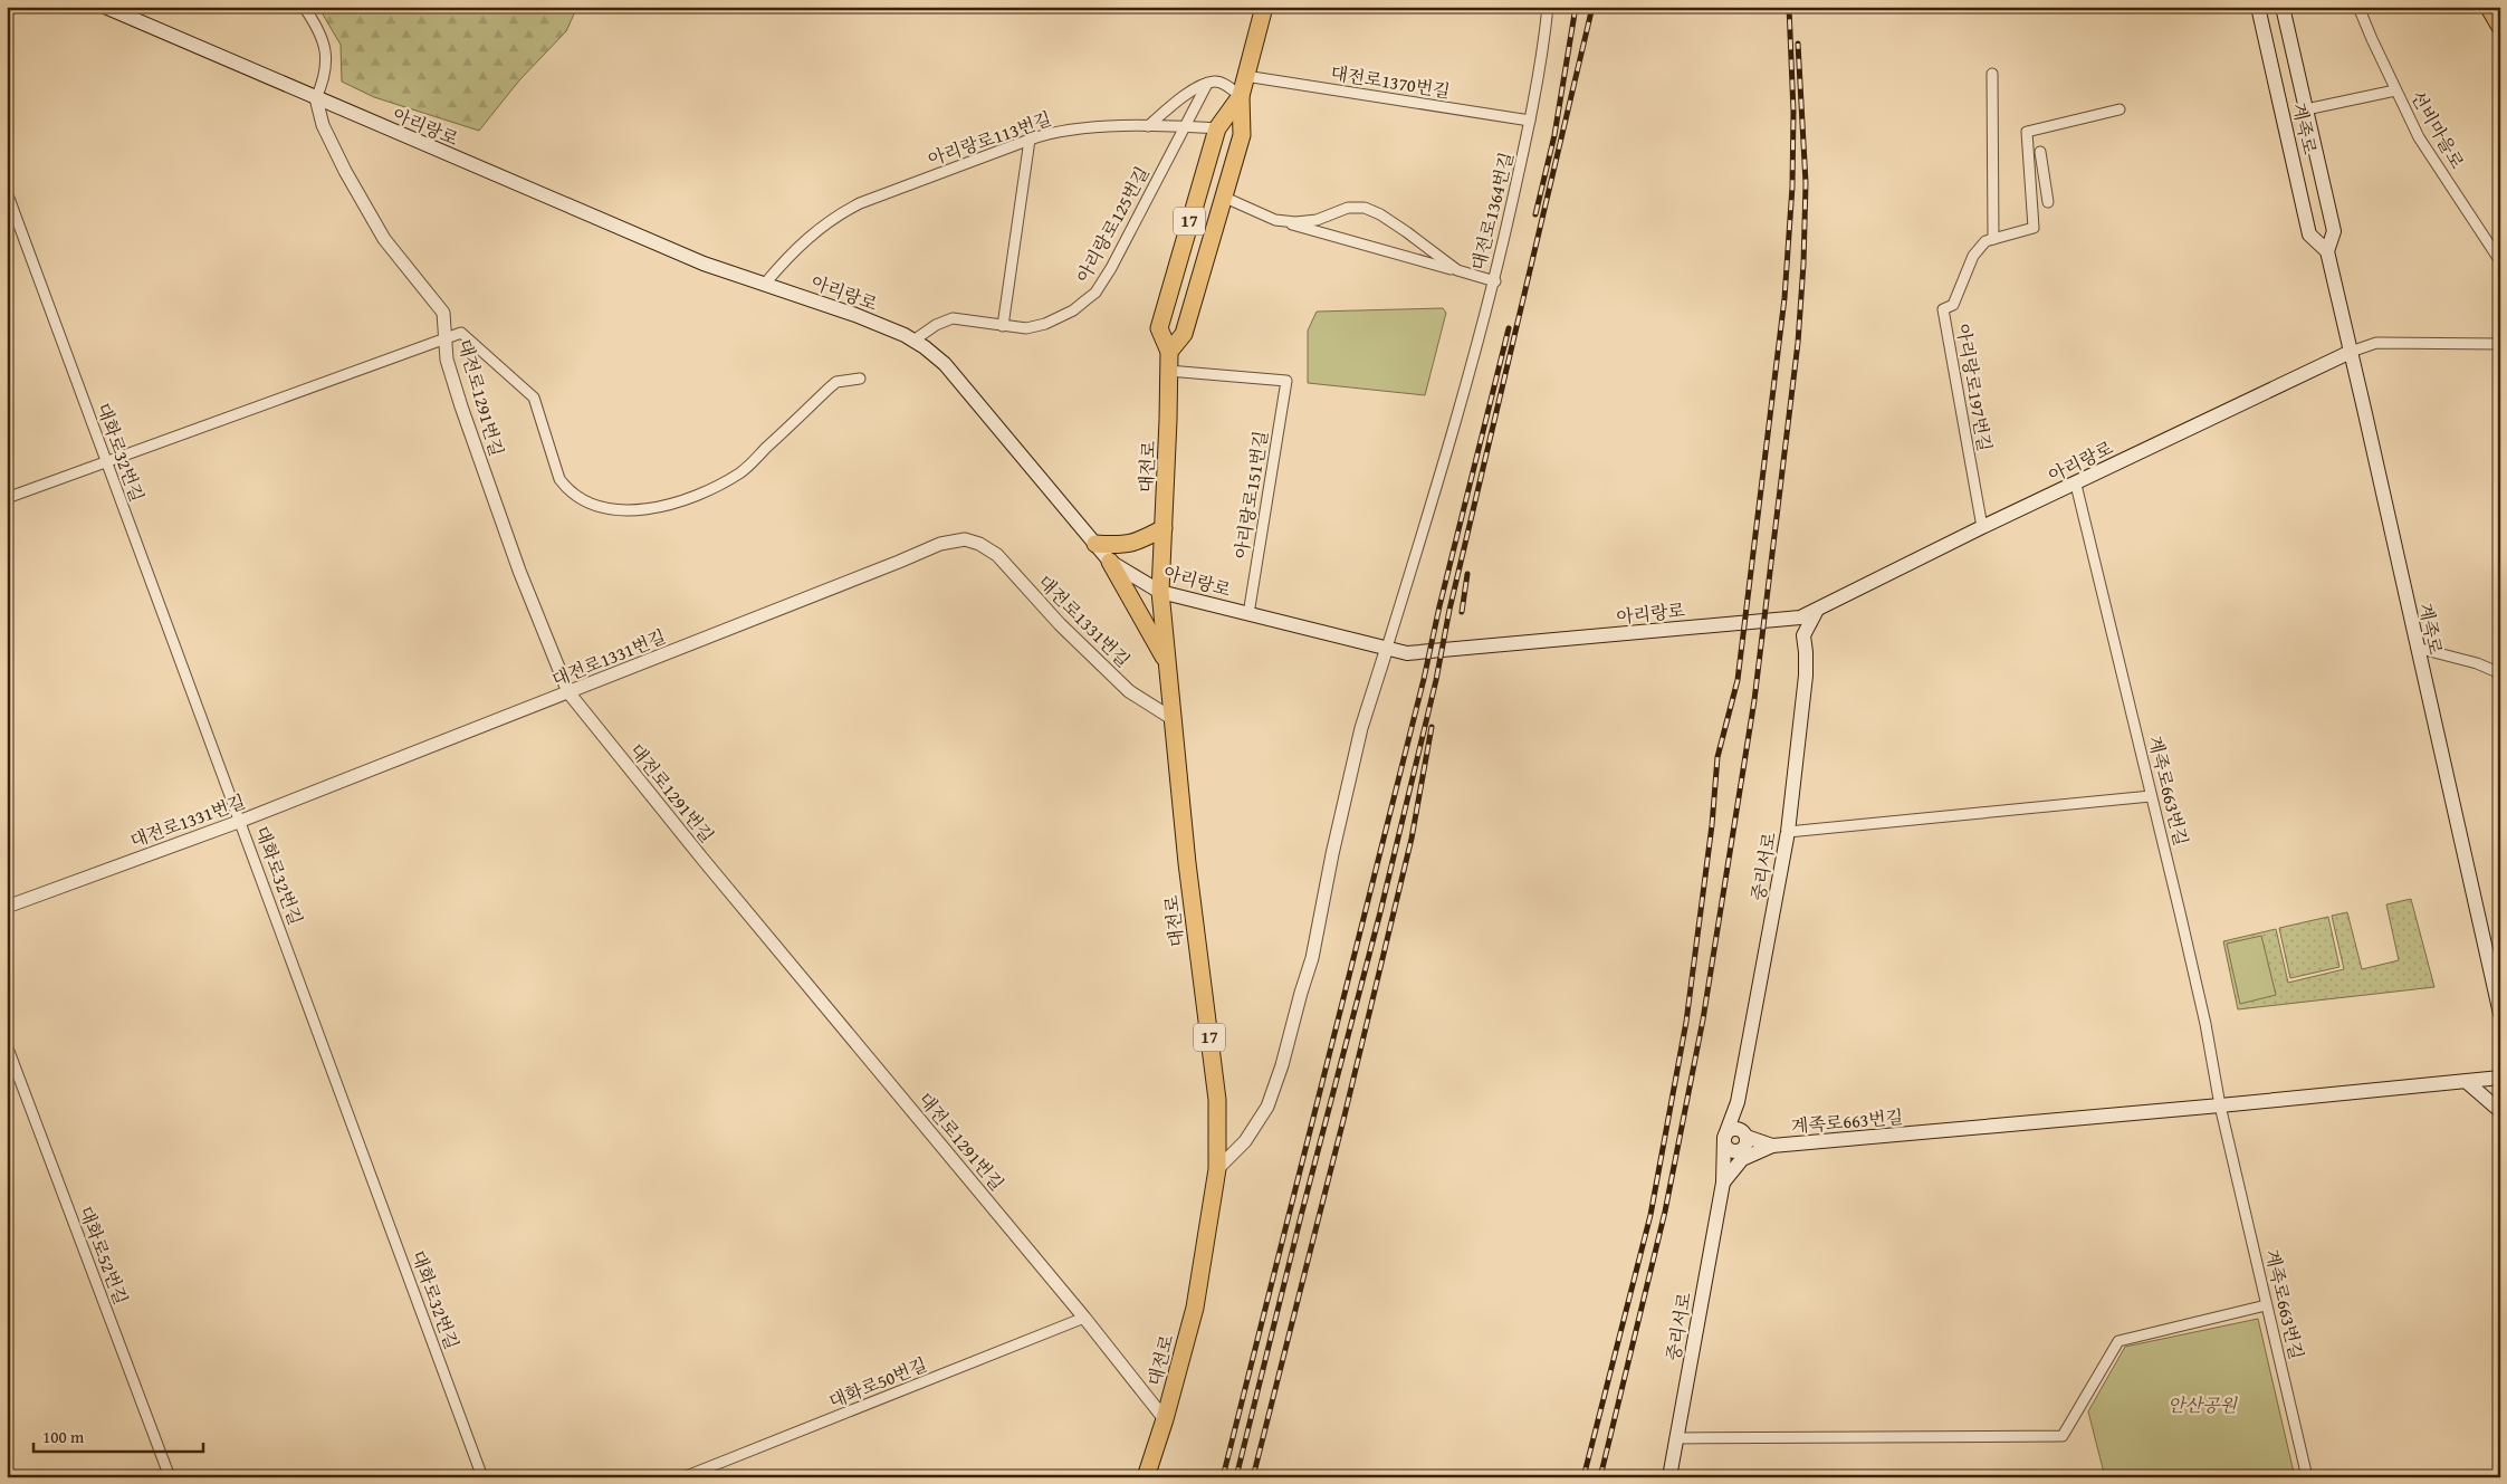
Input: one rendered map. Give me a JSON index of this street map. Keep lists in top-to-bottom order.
{
  "streets": {
    "main road": [
      "아리랑로",
      "계족로",
      "17",
      "대전로",
      "계족로663번길",
      "중리서로"
    ],
    "street": [
      "대전로1370번길",
      "선비마을로",
      "아리랑로113번길",
      "대전로1364번길",
      "아리랑로125번길",
      "아리랑로197번길",
      "대전로1291번길",
      "대화로32번길",
      "아리랑로151번길",
      "대전로1331번길",
      "대화로52번길",
      "대화로50번길"
    ]
  },
  "crossings": [
    ["대전로1370번길", "대전로1364번길"],
    ["대전로1370번길", "대전로"],
    ["아리랑로", "계족로"],
    ["아리랑로", "아리랑로113번길"],
    ["아리랑로", "아리랑로125번길"],
    ["아리랑로", "아리랑로197번길"],
    ["아리랑로", "대전로1291번길"],
    ["아리랑로", "대전로"],
    ["아리랑로", "아리랑로151번길"],
    ["아리랑로", "계족로663번길"],
    ["아리랑로113번길", "아리랑로125번길"],
    ["아리랑로113번길", "대전로"],
    ["대전로1364번길", "대전로"],
    ["대전로1291번길", "대전로"],
    ["대전로1291번길", "대전로1331번길"],
    ["대전로1291번길", "대화로50번길"],
    ["대화로32번길", "대전로1331번길"],
    ["대전로", "아리랑로151번길"],
    ["대전로", "대전로1331번길"]
  ],
  "parks": ["안산공원"],
  "scale_bar": "100 m"
}
